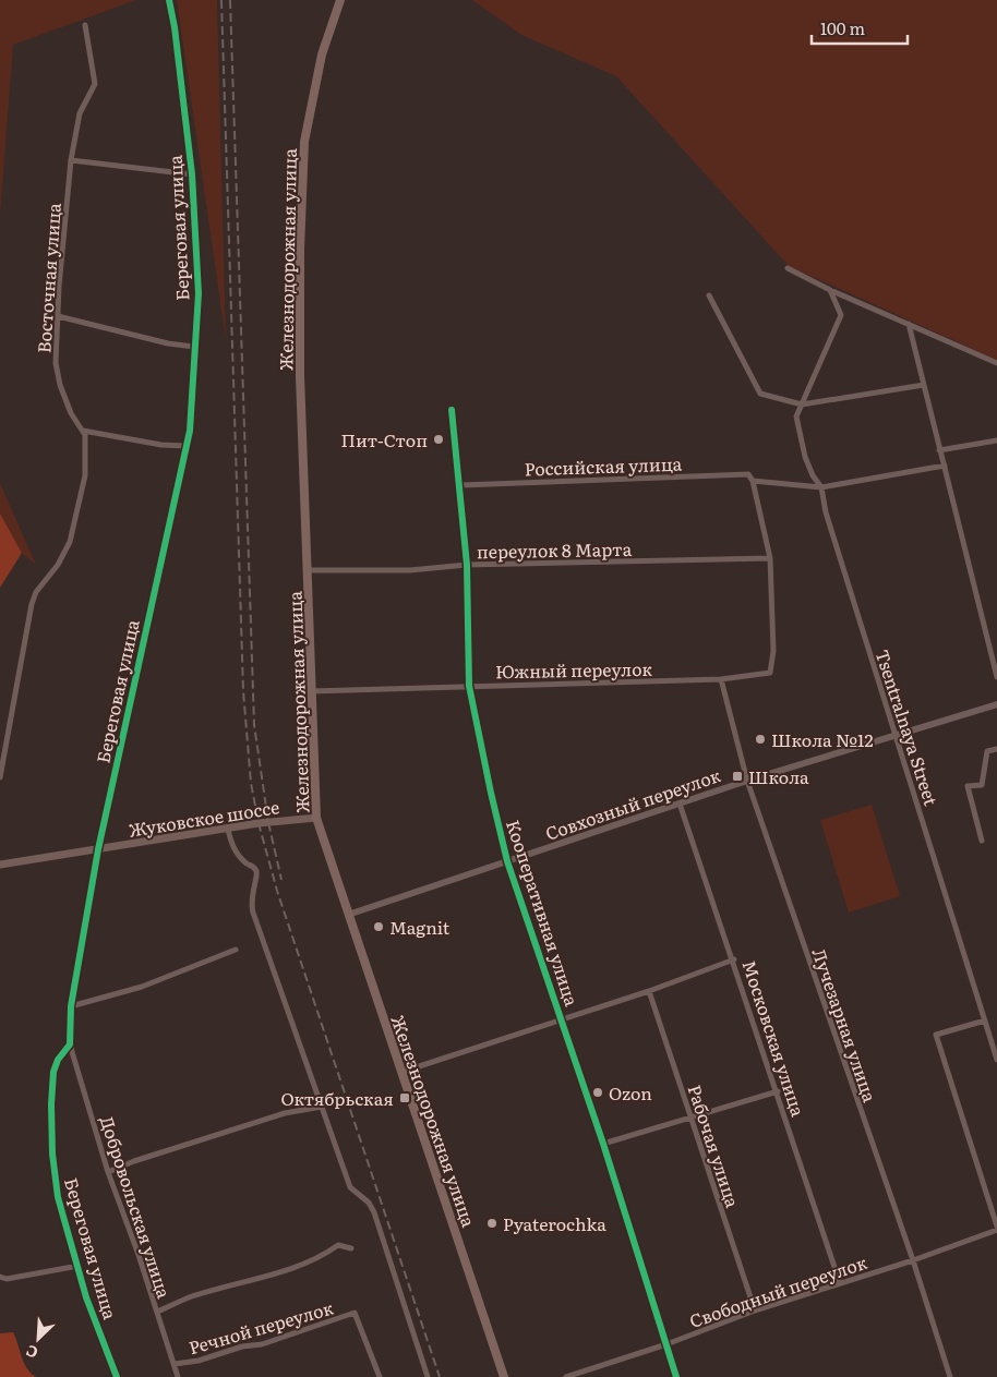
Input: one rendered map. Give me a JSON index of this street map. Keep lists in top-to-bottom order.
{
  "streets": {
    "main road": ["Железнодорожная улица", "Жуковское шоссе"],
    "street": [
      "Береговая улица",
      "Восточная улица",
      "Российская улица",
      "переулок 8 Марта",
      "Южный переулок",
      "Tsentralnaya Street",
      "Совхозный переулок",
      "Кооперативная улица",
      "Лучезарная улица",
      "Московская улица",
      "Рабочая улица",
      "Добровольская улица",
      "Свободный переулок",
      "Речной переулок"
    ]
  },
  "crossings": [
    ["Береговая улица", "Жуковское шоссе"],
    ["Береговая улица", "Добровольская улица"],
    ["Железнодорожная улица", "переулок 8 Марта"],
    ["Железнодорожная улица", "Южный переулок"],
    ["Железнодорожная улица", "Совхозный переулок"],
    ["Железнодорожная улица", "Жуковское шоссе"],
    ["Российская улица", "Кооперативная улица"],
    ["переулок 8 Марта", "Южный переулок"],
    ["переулок 8 Марта", "Кооперативная улица"],
    ["Южный переулок", "Кооперативная улица"],
    ["Южный переулок", "Лучезарная улица"],
    ["Tsentralnaya Street", "Совхозный переулок"],
    ["Совхозный переулок", "Кооперативная улица"],
    ["Совхозный переулок", "Лучезарная улица"],
    ["Совхозный переулок", "Московская улица"],
    ["Кооперативная улица", "Свободный переулок"],
    ["Лучезарная улица", "Свободный переулок"],
    ["Московская улица", "Свободный переулок"],
    ["Рабочая улица", "Свободный переулок"],
    ["Добровольская улица", "Речной переулок"]
  ],
  "places": {
    "other": [
      "Пит-Стоп",
      "Школа №12",
      "Magnit",
      "Ozon",
      "Pyaterochka"
    ],
    "transit": ["Школа", "Октябрьская"]
  },
  "scale_bar": "100 m",
  "north": "bottom left"
}
